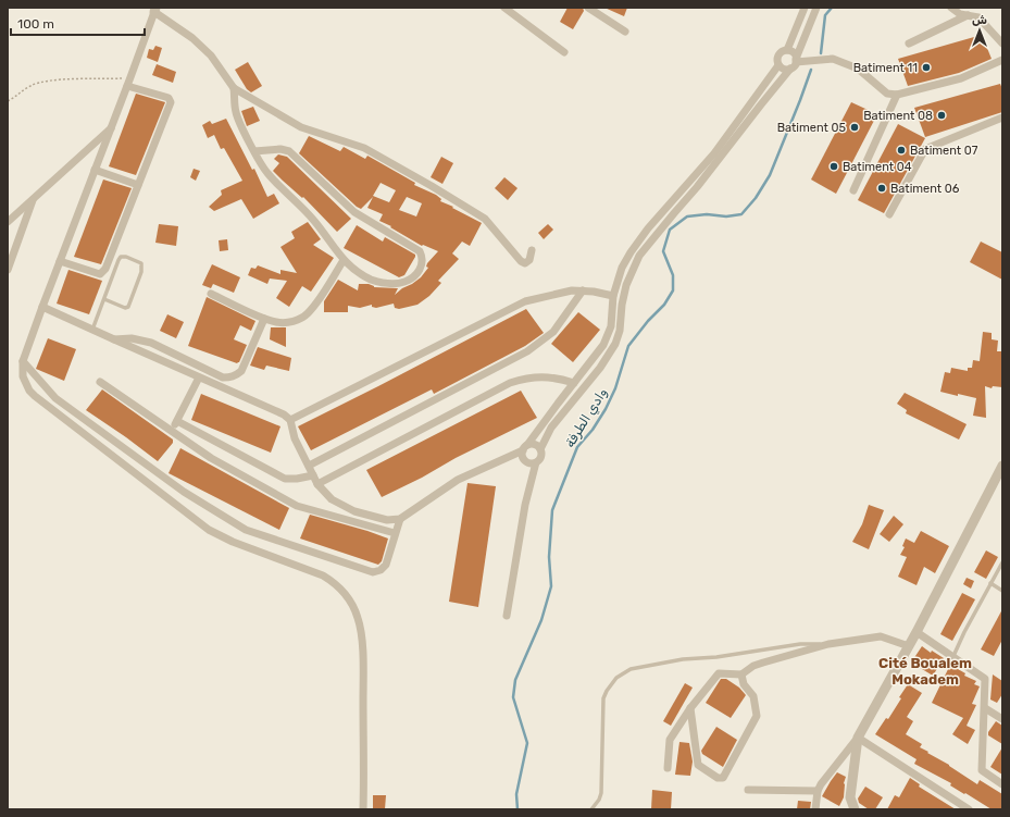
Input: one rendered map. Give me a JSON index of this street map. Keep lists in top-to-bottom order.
{
  "districts": ["Cité Boualem Mokadem"],
  "water": ["وادي الطرفة"],
  "places": [
    "Batiment 11",
    "Batiment 08",
    "Batiment 05",
    "Batiment 07",
    "Batiment 04",
    "Batiment 06"
  ],
  "scale_bar": "100 m",
  "north": "top"
}
